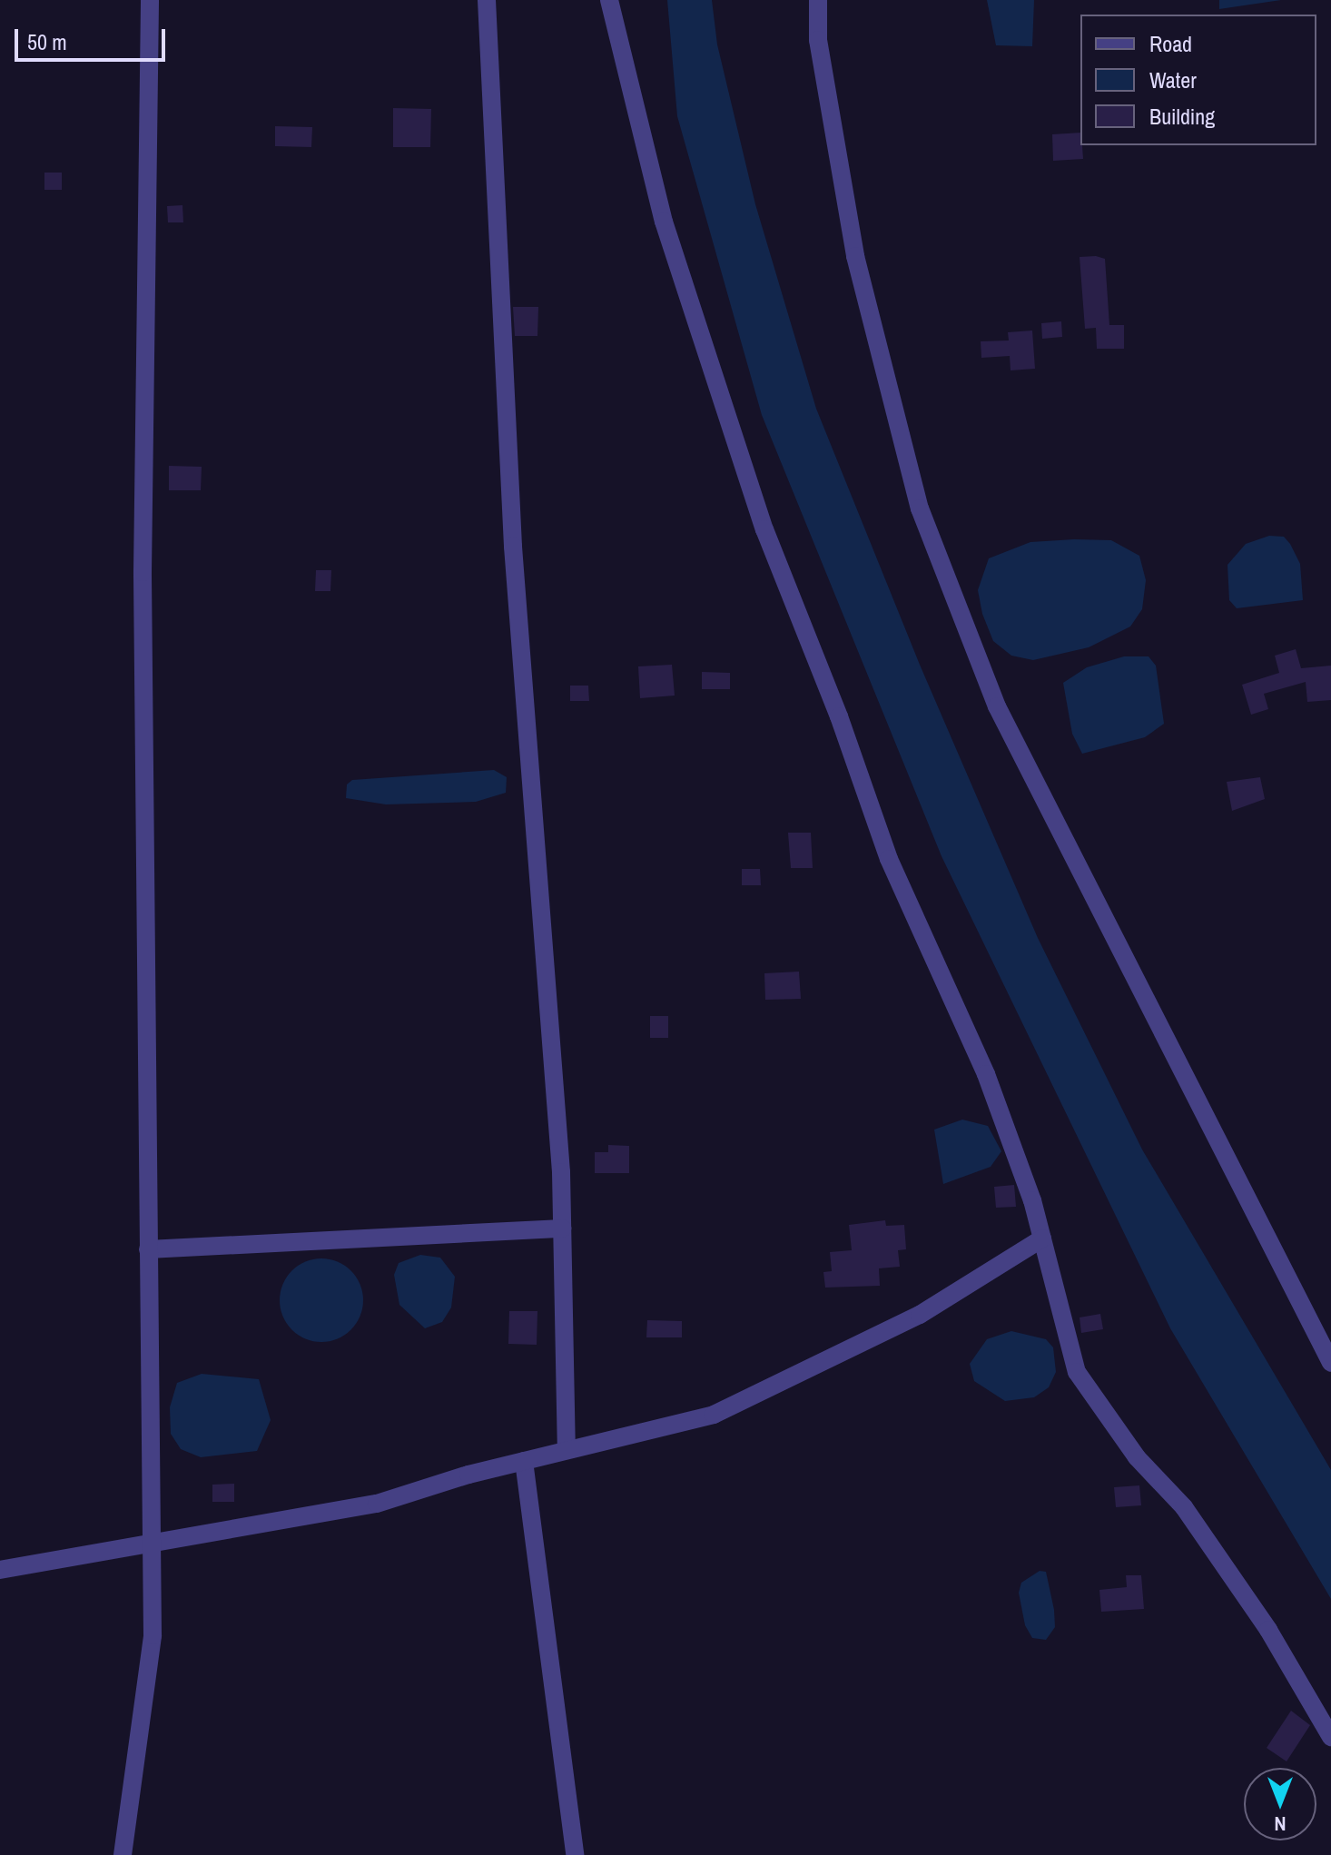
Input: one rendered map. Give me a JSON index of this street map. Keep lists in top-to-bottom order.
{
  "legend": ["Road", "Water", "Building"],
  "scale_bar": "50 m",
  "north": "bottom"
}
